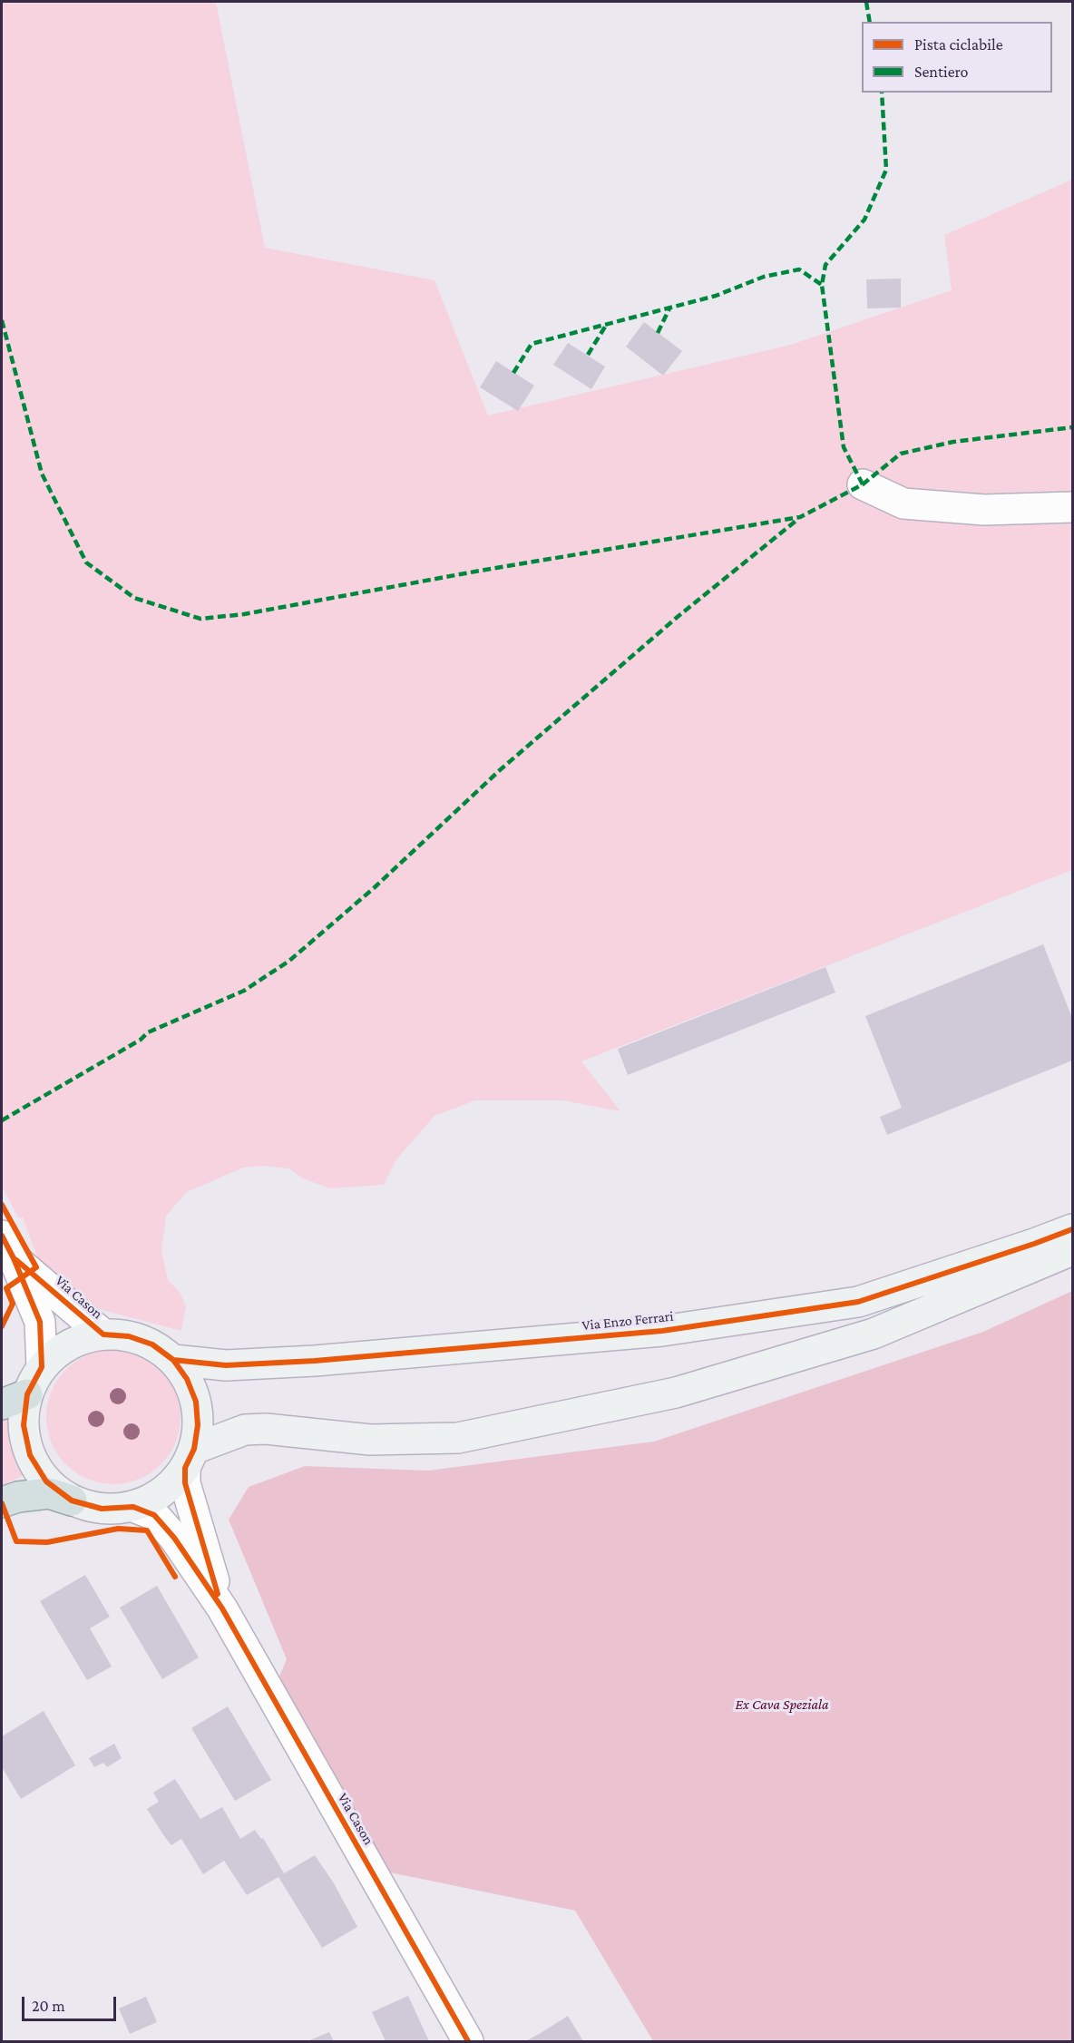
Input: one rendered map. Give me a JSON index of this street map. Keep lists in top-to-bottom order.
{
  "streets": {
    "main road": ["Via Enzo Ferrari"],
    "street": ["Via Cason"]
  },
  "crossings": [
    ["Via Cason", "Via Enzo Ferrari"]
  ],
  "parks": ["Ex Cava Speziala"],
  "legend": ["Pista ciclabile", "Sentiero"],
  "scale_bar": "20 m"
}
